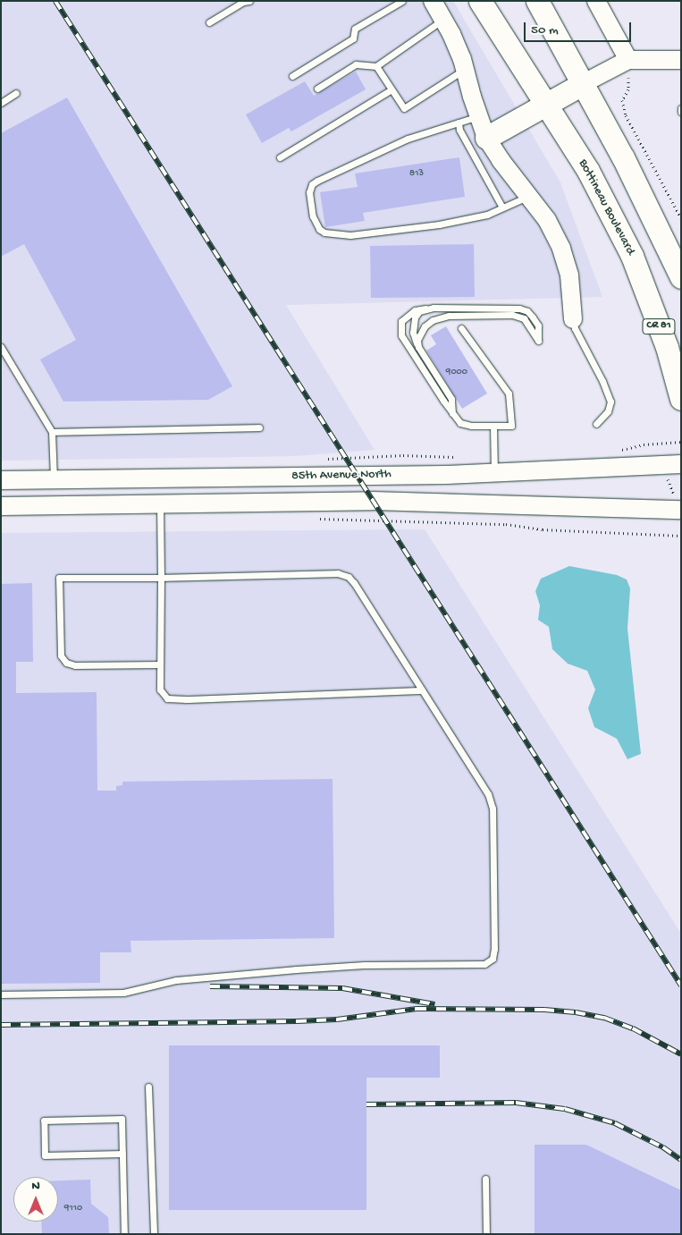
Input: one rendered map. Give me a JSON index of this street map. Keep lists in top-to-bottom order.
{
  "streets": {
    "highway": ["Bottineau Boulevard", "CR 81"],
    "main road": ["85th Avenue North"]
  },
  "house_numbers": ["813", "9000", "9110"],
  "scale_bar": "50 m",
  "north": "top"
}
